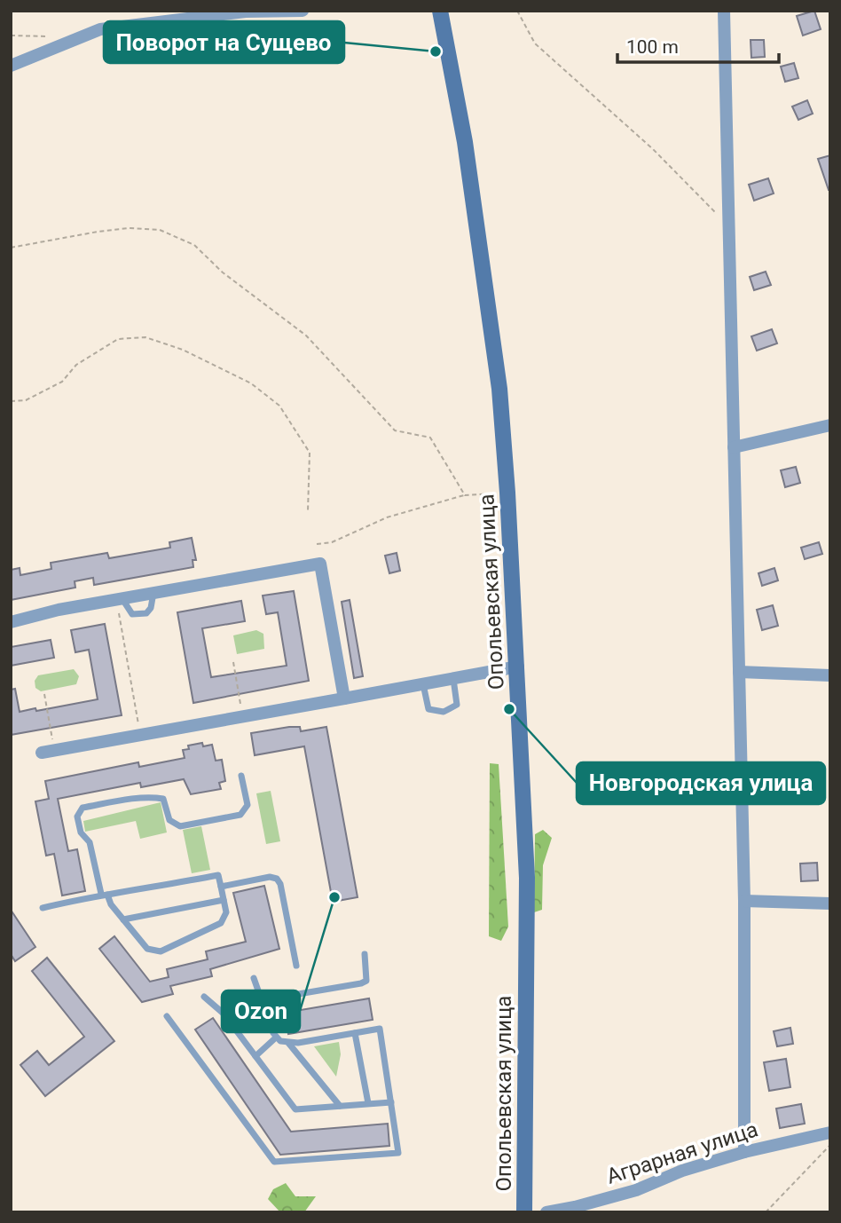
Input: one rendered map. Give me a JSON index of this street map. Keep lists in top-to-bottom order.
{
  "streets": {
    "street": ["Опольевская улица", "Аграрная улица"]
  },
  "places": ["Поворот на Сущево", "Новгородская улица", "Ozon"],
  "scale_bar": "100 m"
}
